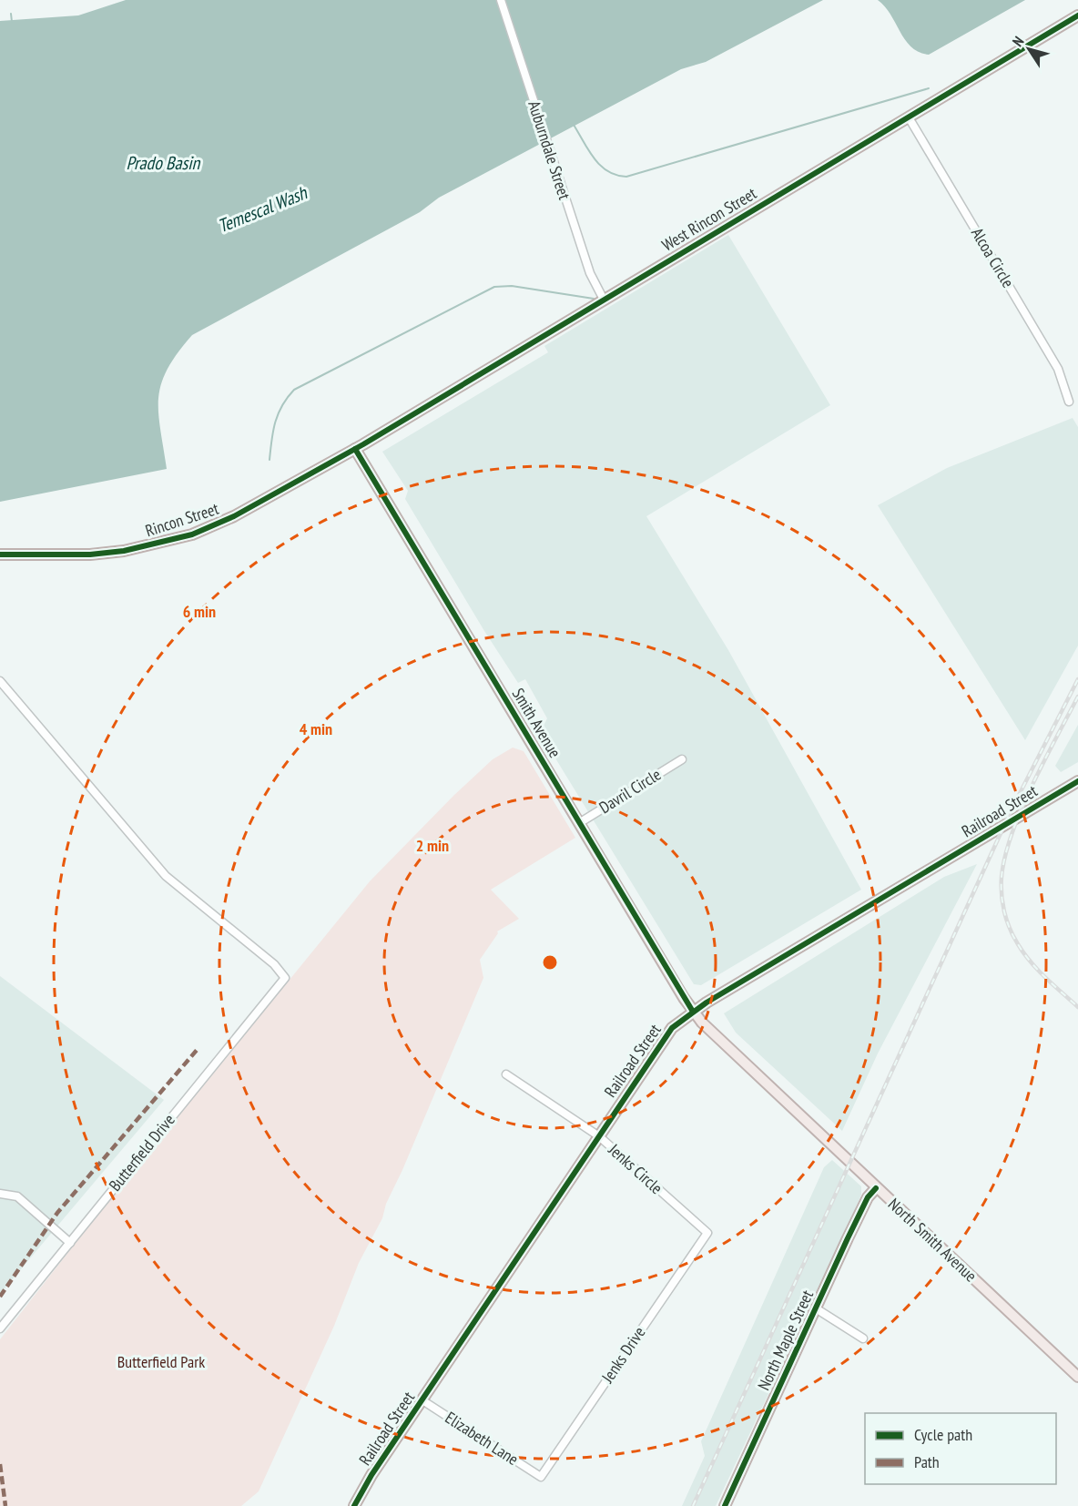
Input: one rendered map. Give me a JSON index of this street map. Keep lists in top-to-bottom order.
{
  "streets": {
    "main road": [
      "West Rincon Street",
      "Rincon Street",
      "Smith Avenue",
      "Railroad Street",
      "North Smith Avenue",
      "North Maple Street"
    ],
    "street": [
      "Auburndale Street",
      "Alcoa Circle",
      "Davril Circle",
      "Butterfield Drive",
      "Jenks Circle",
      "Jenks Drive",
      "Elizabeth Lane"
    ]
  },
  "crossings": [
    ["Auburndale Street", "West Rincon Street"],
    ["West Rincon Street", "Alcoa Circle"],
    ["West Rincon Street", "Rincon Street"],
    ["West Rincon Street", "Smith Avenue"],
    ["Rincon Street", "Smith Avenue"],
    ["Smith Avenue", "Davril Circle"],
    ["Smith Avenue", "Railroad Street"],
    ["Smith Avenue", "North Smith Avenue"],
    ["Railroad Street", "Jenks Circle"],
    ["Railroad Street", "North Smith Avenue"],
    ["Railroad Street", "Elizabeth Lane"],
    ["Jenks Circle", "Jenks Drive"],
    ["North Smith Avenue", "North Maple Street"],
    ["Jenks Drive", "Elizabeth Lane"]
  ],
  "water": ["Prado Basin", "Temescal Wash"],
  "parks": ["Butterfield Park"],
  "legend": ["Cycle path", "Path"],
  "north": "top left",
  "rings": ["6 min", "4 min", "2 min"]
}
